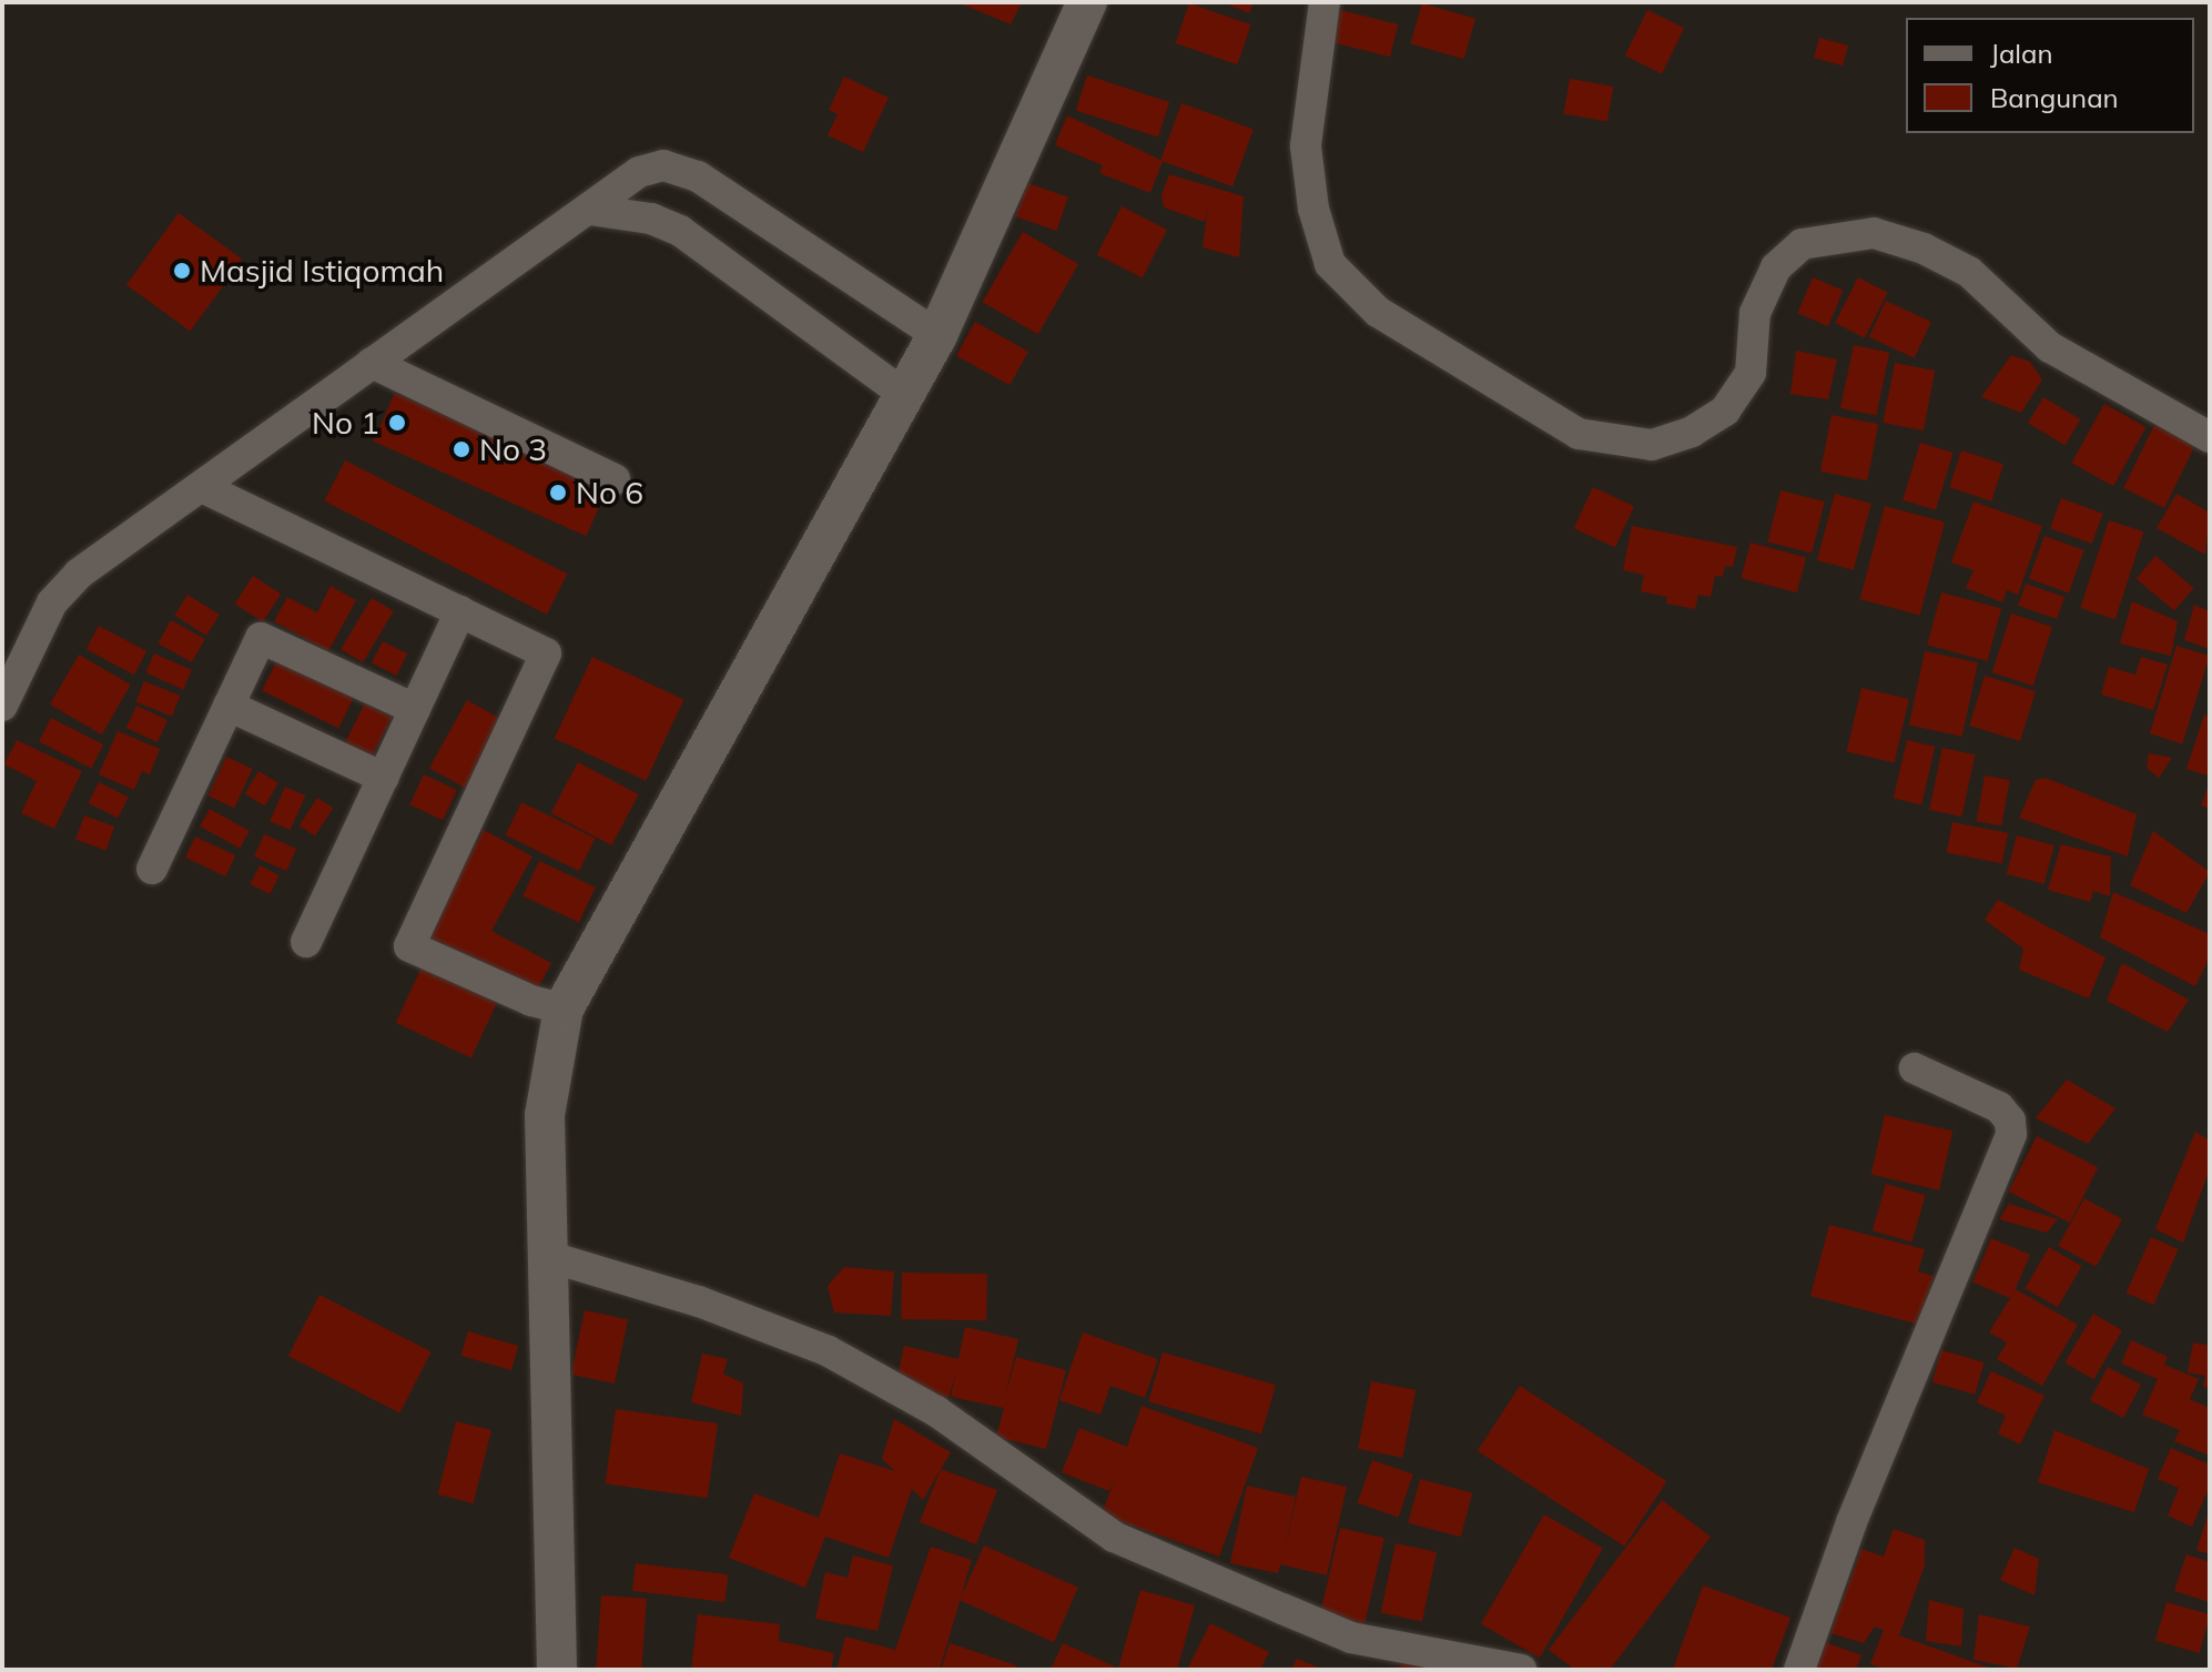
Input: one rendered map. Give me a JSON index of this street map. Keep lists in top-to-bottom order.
{
  "places": [
    "Masjid Istiqomah",
    "No 1",
    "No 3",
    "No 6"
  ],
  "legend": ["Jalan", "Bangunan"]
}
